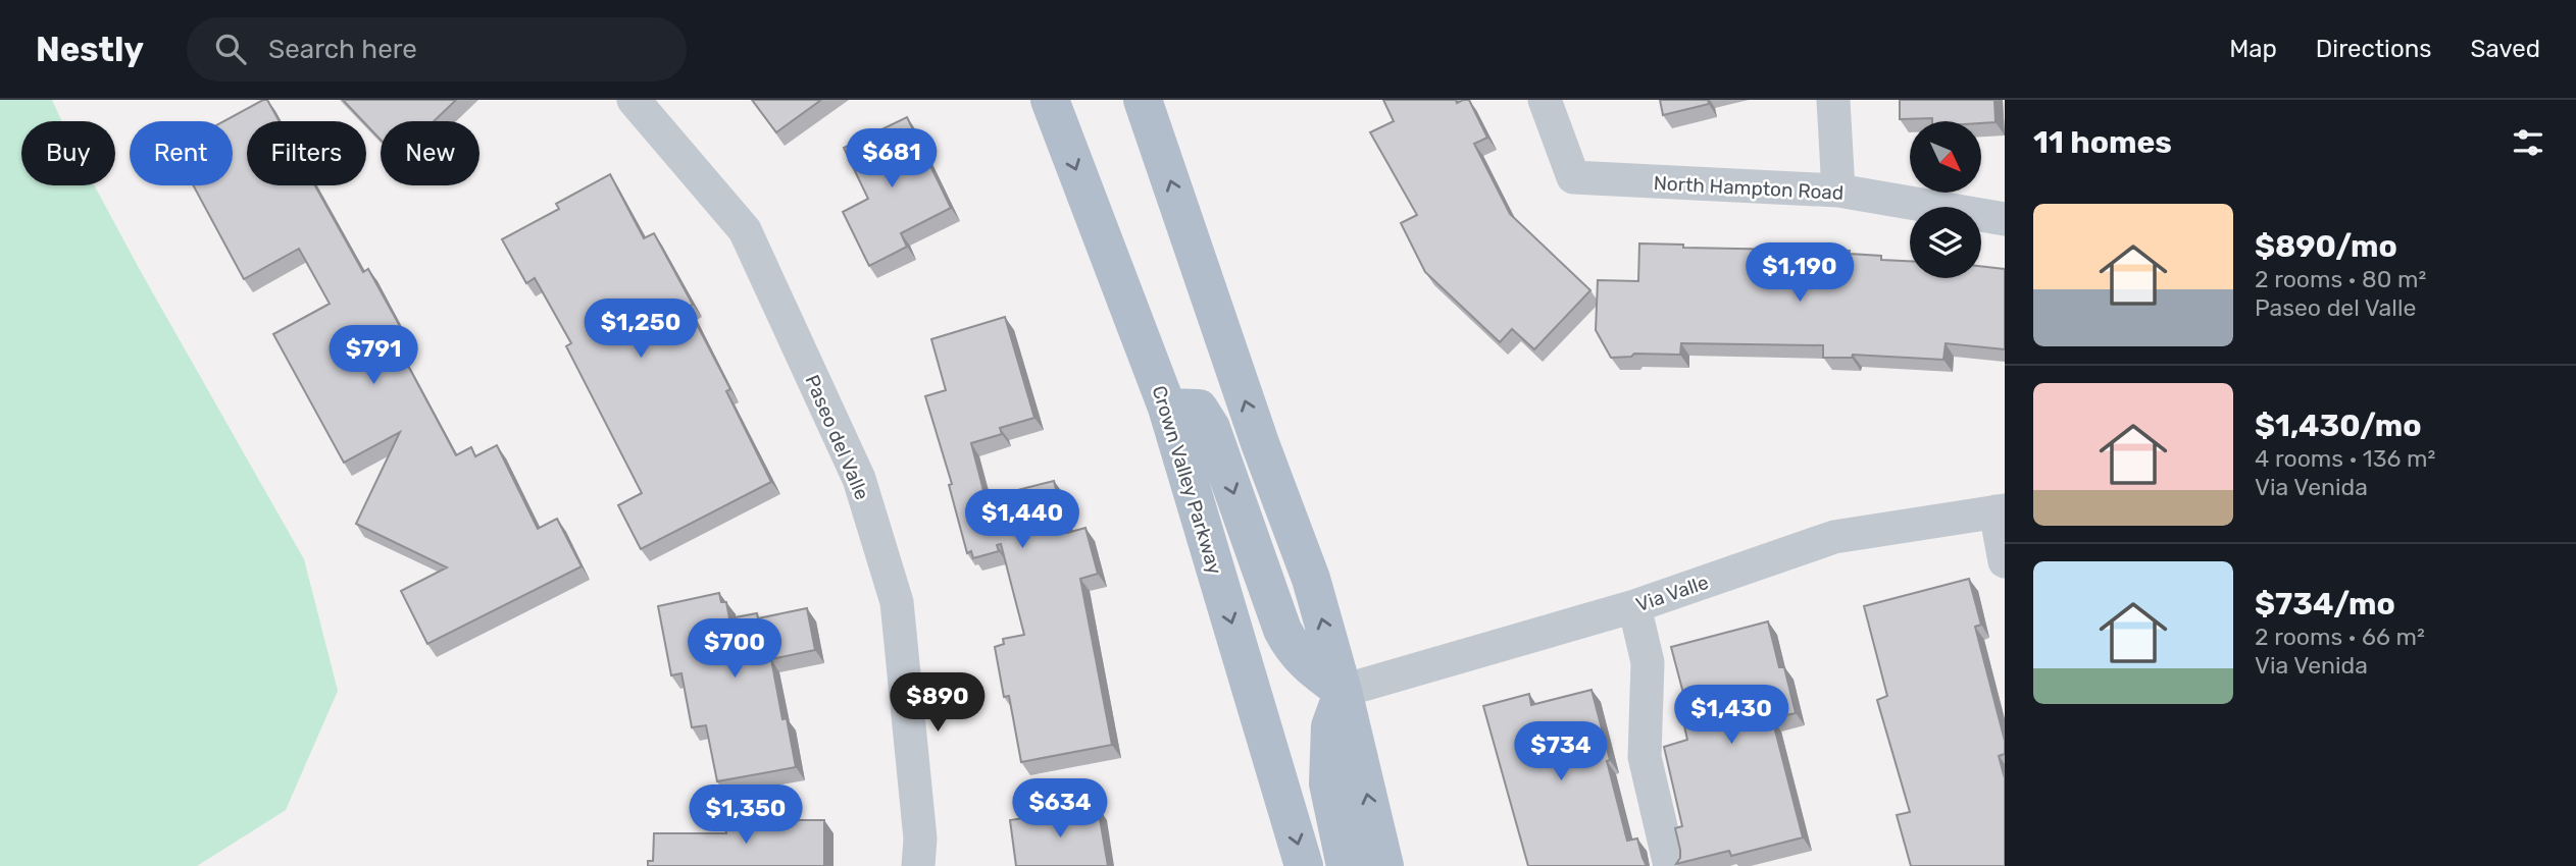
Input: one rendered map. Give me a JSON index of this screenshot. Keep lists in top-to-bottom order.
{
  "streets": {
    "main road": ["Crown Valley Parkway"],
    "street": ["North Hampton Road", "Paseo del Valle", "Via Valle"]
  },
  "north": "bottom right",
  "page": {
    "header": "Nestly",
    "search": "Search here",
    "nav": ["Map", "Directions", "Saved"],
    "heading": "11 homes",
    "chip": [
      "Buy",
      "Rent",
      "Filters",
      "New"
    ],
    "price": [
      "$681",
      "$1,190",
      "$1,250",
      "$791",
      "$1,440",
      "$700",
      "$890",
      "$1,430",
      "$734",
      "$634",
      "$1,350"
    ],
    "list": [
      {
        "name": "$890/mo",
        "note": "2 rooms · 80 m² · Paseo del Valle"
      },
      {
        "name": "$1,430/mo",
        "note": "4 rooms · 136 m² · Via Venida"
      },
      {
        "name": "$734/mo",
        "note": "2 rooms · 66 m² · Via Venida"
      }
    ]
  }
}
